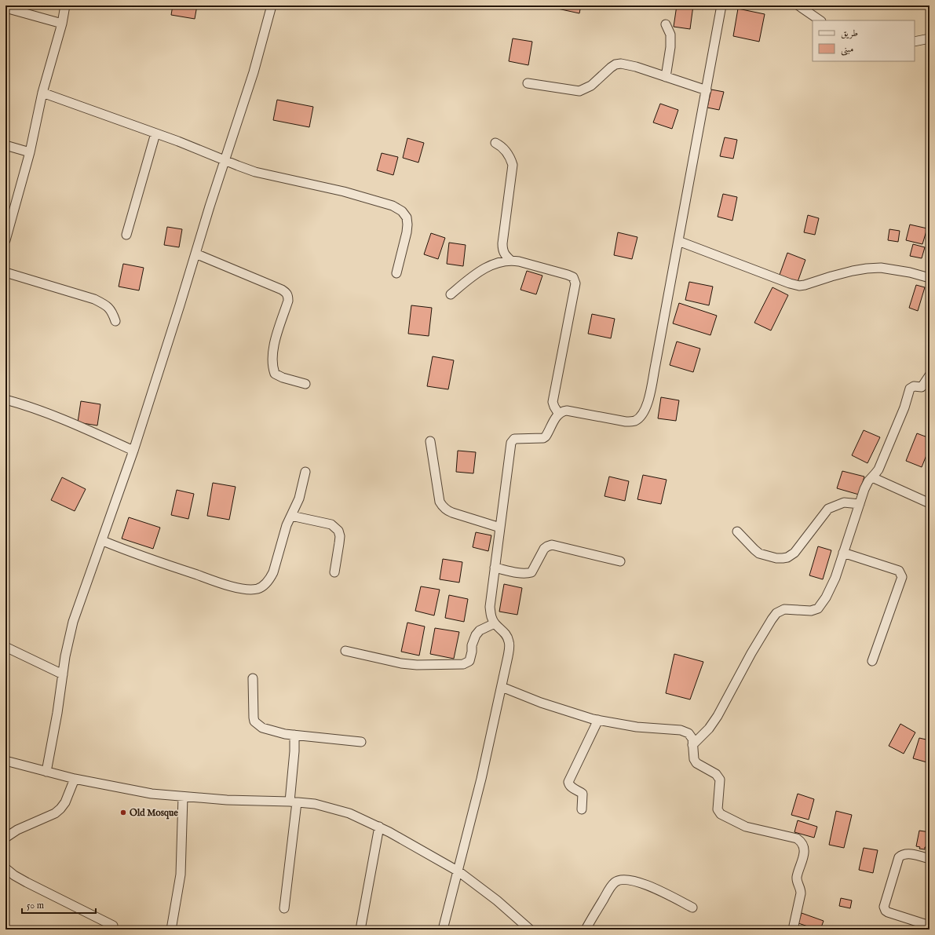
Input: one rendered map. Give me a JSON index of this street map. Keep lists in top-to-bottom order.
{
  "places": ["Old Mosque"],
  "legend": ["طريق", "مبنى"],
  "scale_bar": "50 m"
}
